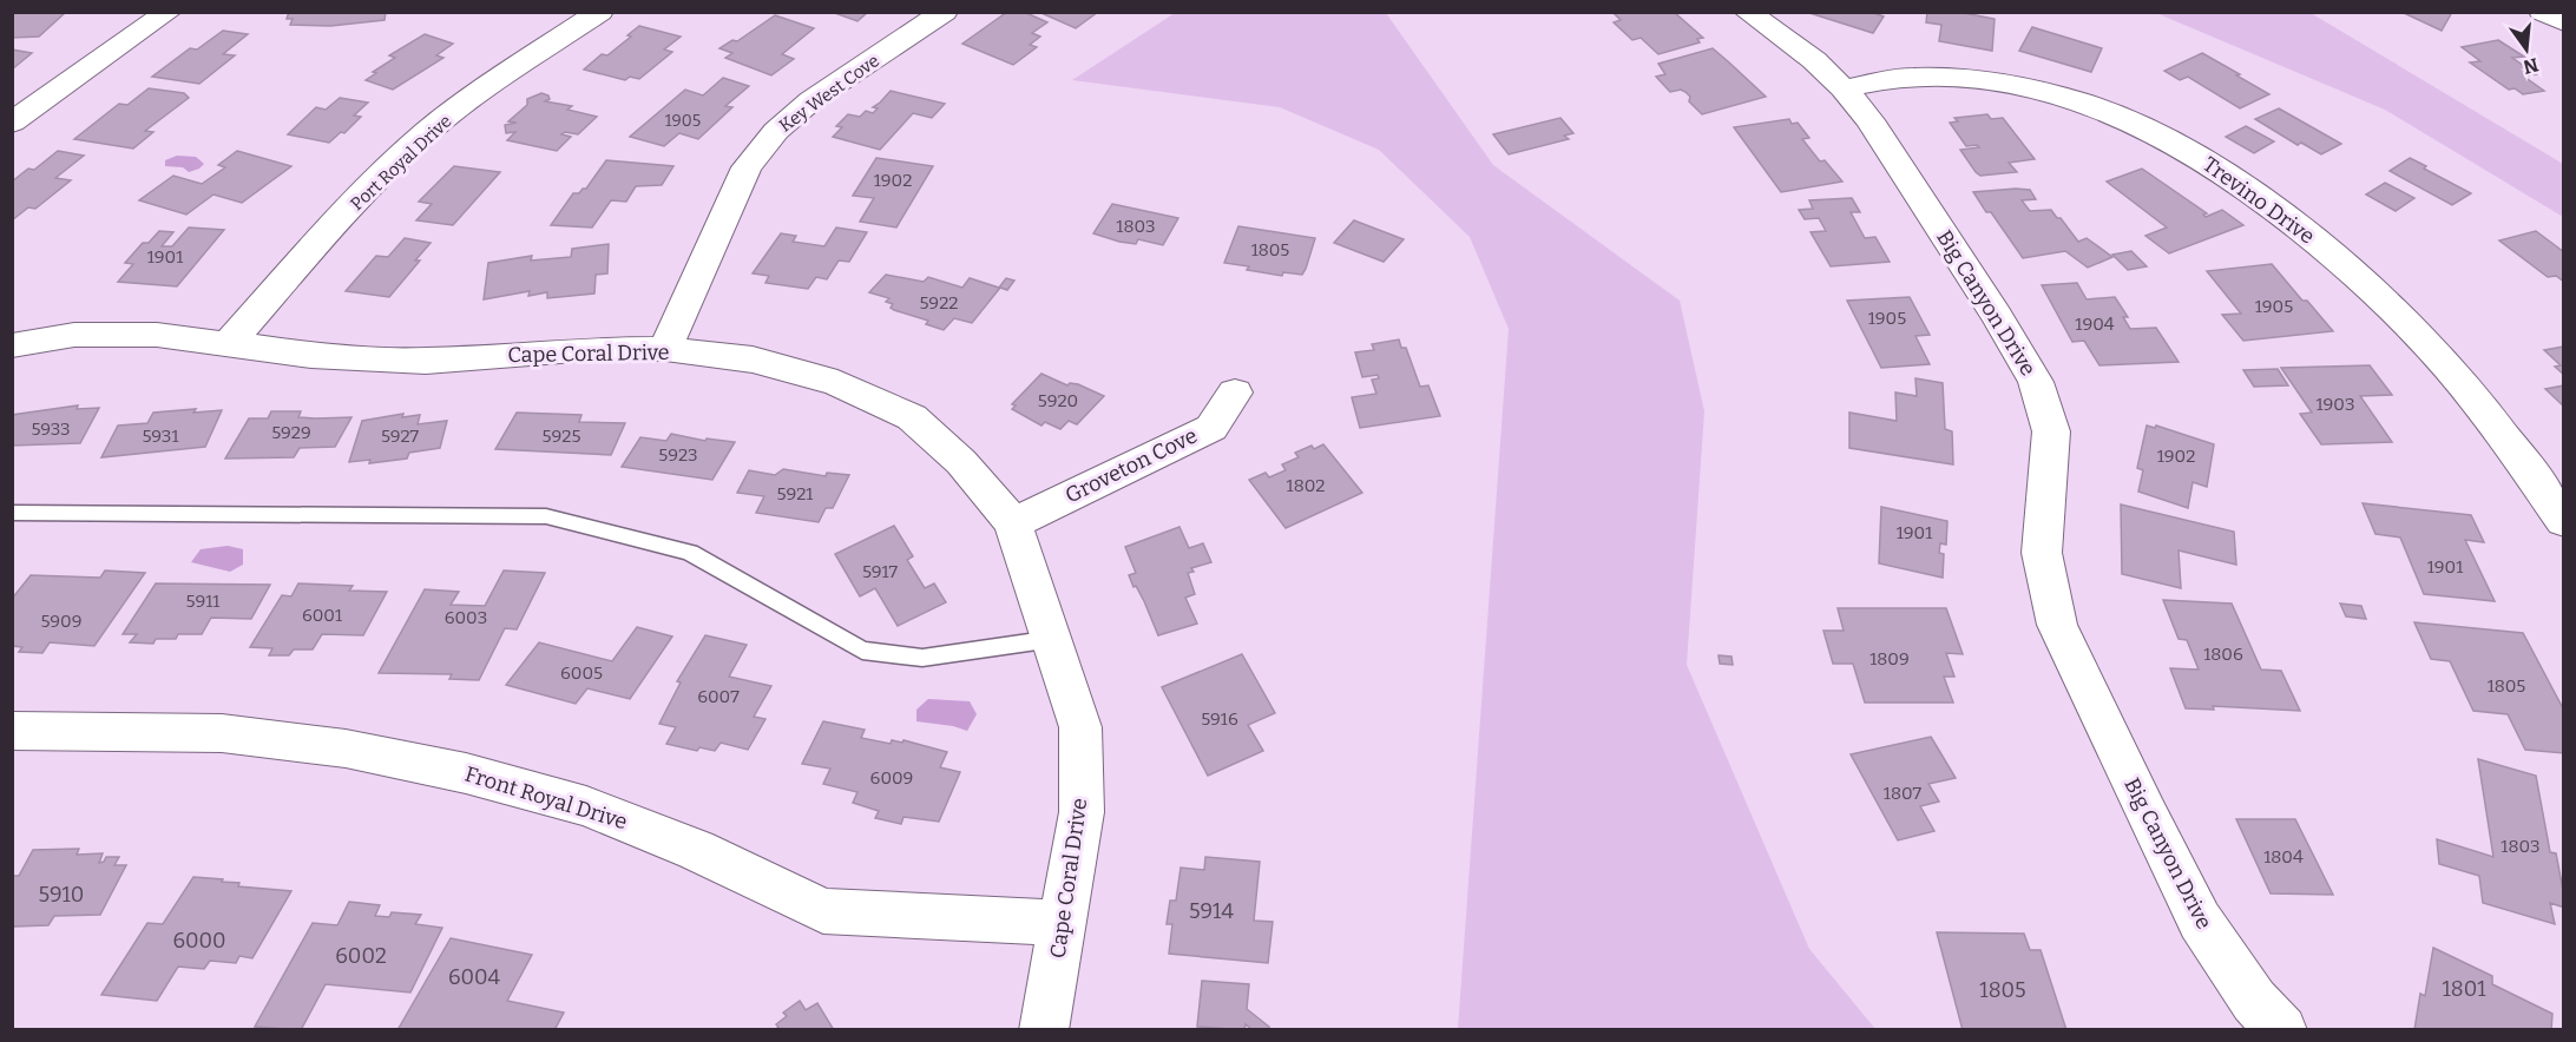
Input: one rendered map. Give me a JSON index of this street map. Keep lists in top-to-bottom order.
{
  "streets": {
    "street": [
      "Key West Cove",
      "Port Royal Drive",
      "Trevino Drive",
      "Big Canyon Drive",
      "Cape Coral Drive",
      "Groveton Cove",
      "Front Royal Drive"
    ]
  },
  "crossings": [
    ["Key West Cove", "Cape Coral Drive"],
    ["Port Royal Drive", "Cape Coral Drive"],
    ["Trevino Drive", "Big Canyon Drive"],
    ["Cape Coral Drive", "Groveton Cove"],
    ["Cape Coral Drive", "Front Royal Drive"]
  ],
  "house_numbers": [
    "1905",
    "1902",
    "1803",
    "1805",
    "1901",
    "5922",
    "1905",
    "1905",
    "1904",
    "5920",
    "1903",
    "5933",
    "5929",
    "5931",
    "5927",
    "5925",
    "5923",
    "1902",
    "1802",
    "5921",
    "1901",
    "1901",
    "5917",
    "5911",
    "6001",
    "6003",
    "5909",
    "1806",
    "1809",
    "6005",
    "1805",
    "6007",
    "5916",
    "6009",
    "1807",
    "1803",
    "1804",
    "5910",
    "5914",
    "6000",
    "6002",
    "6004",
    "1801",
    "1805"
  ],
  "north": "bottom"
}
